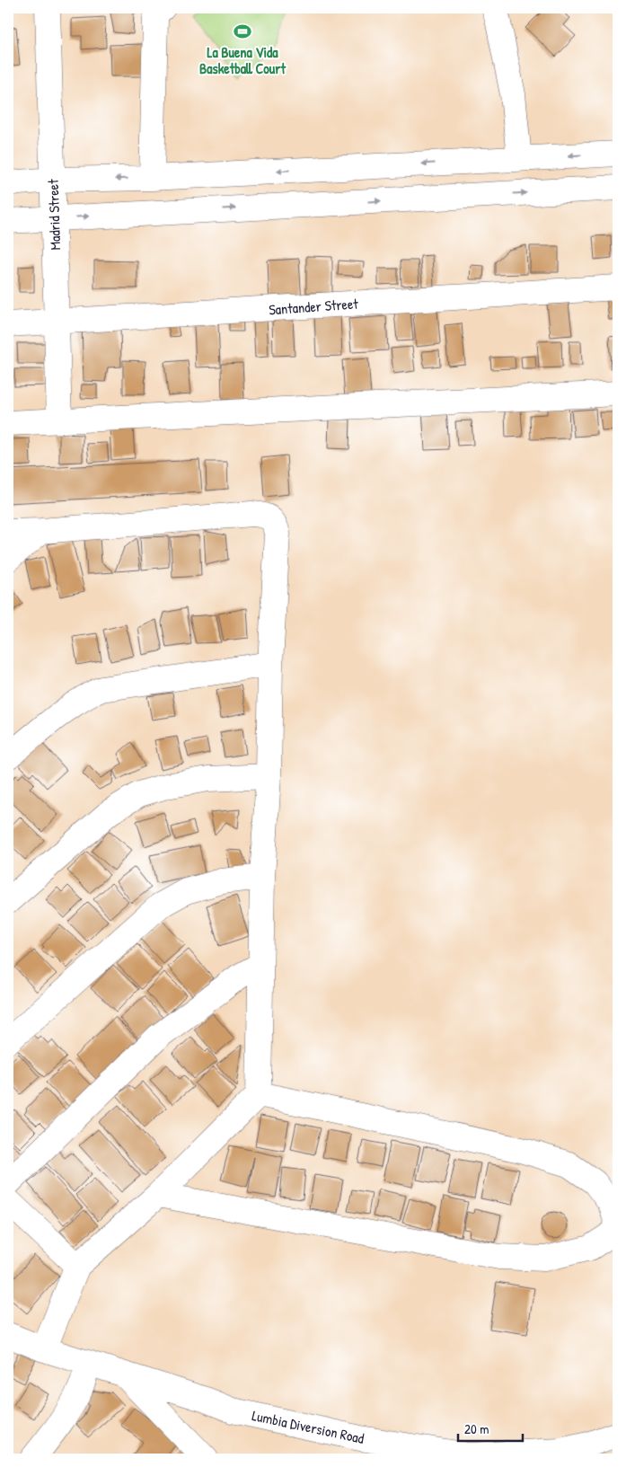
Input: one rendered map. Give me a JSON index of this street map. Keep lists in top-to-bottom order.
{
  "streets": {
    "street": ["Madrid Street", "Santander Street", "Lumbia Diversion Road"]
  },
  "crossings": [
    ["Madrid Street", "Santander Street"]
  ],
  "places": {
    "sports": ["La Buena Vida Basketball Court"]
  },
  "scale_bar": "20 m"
}
